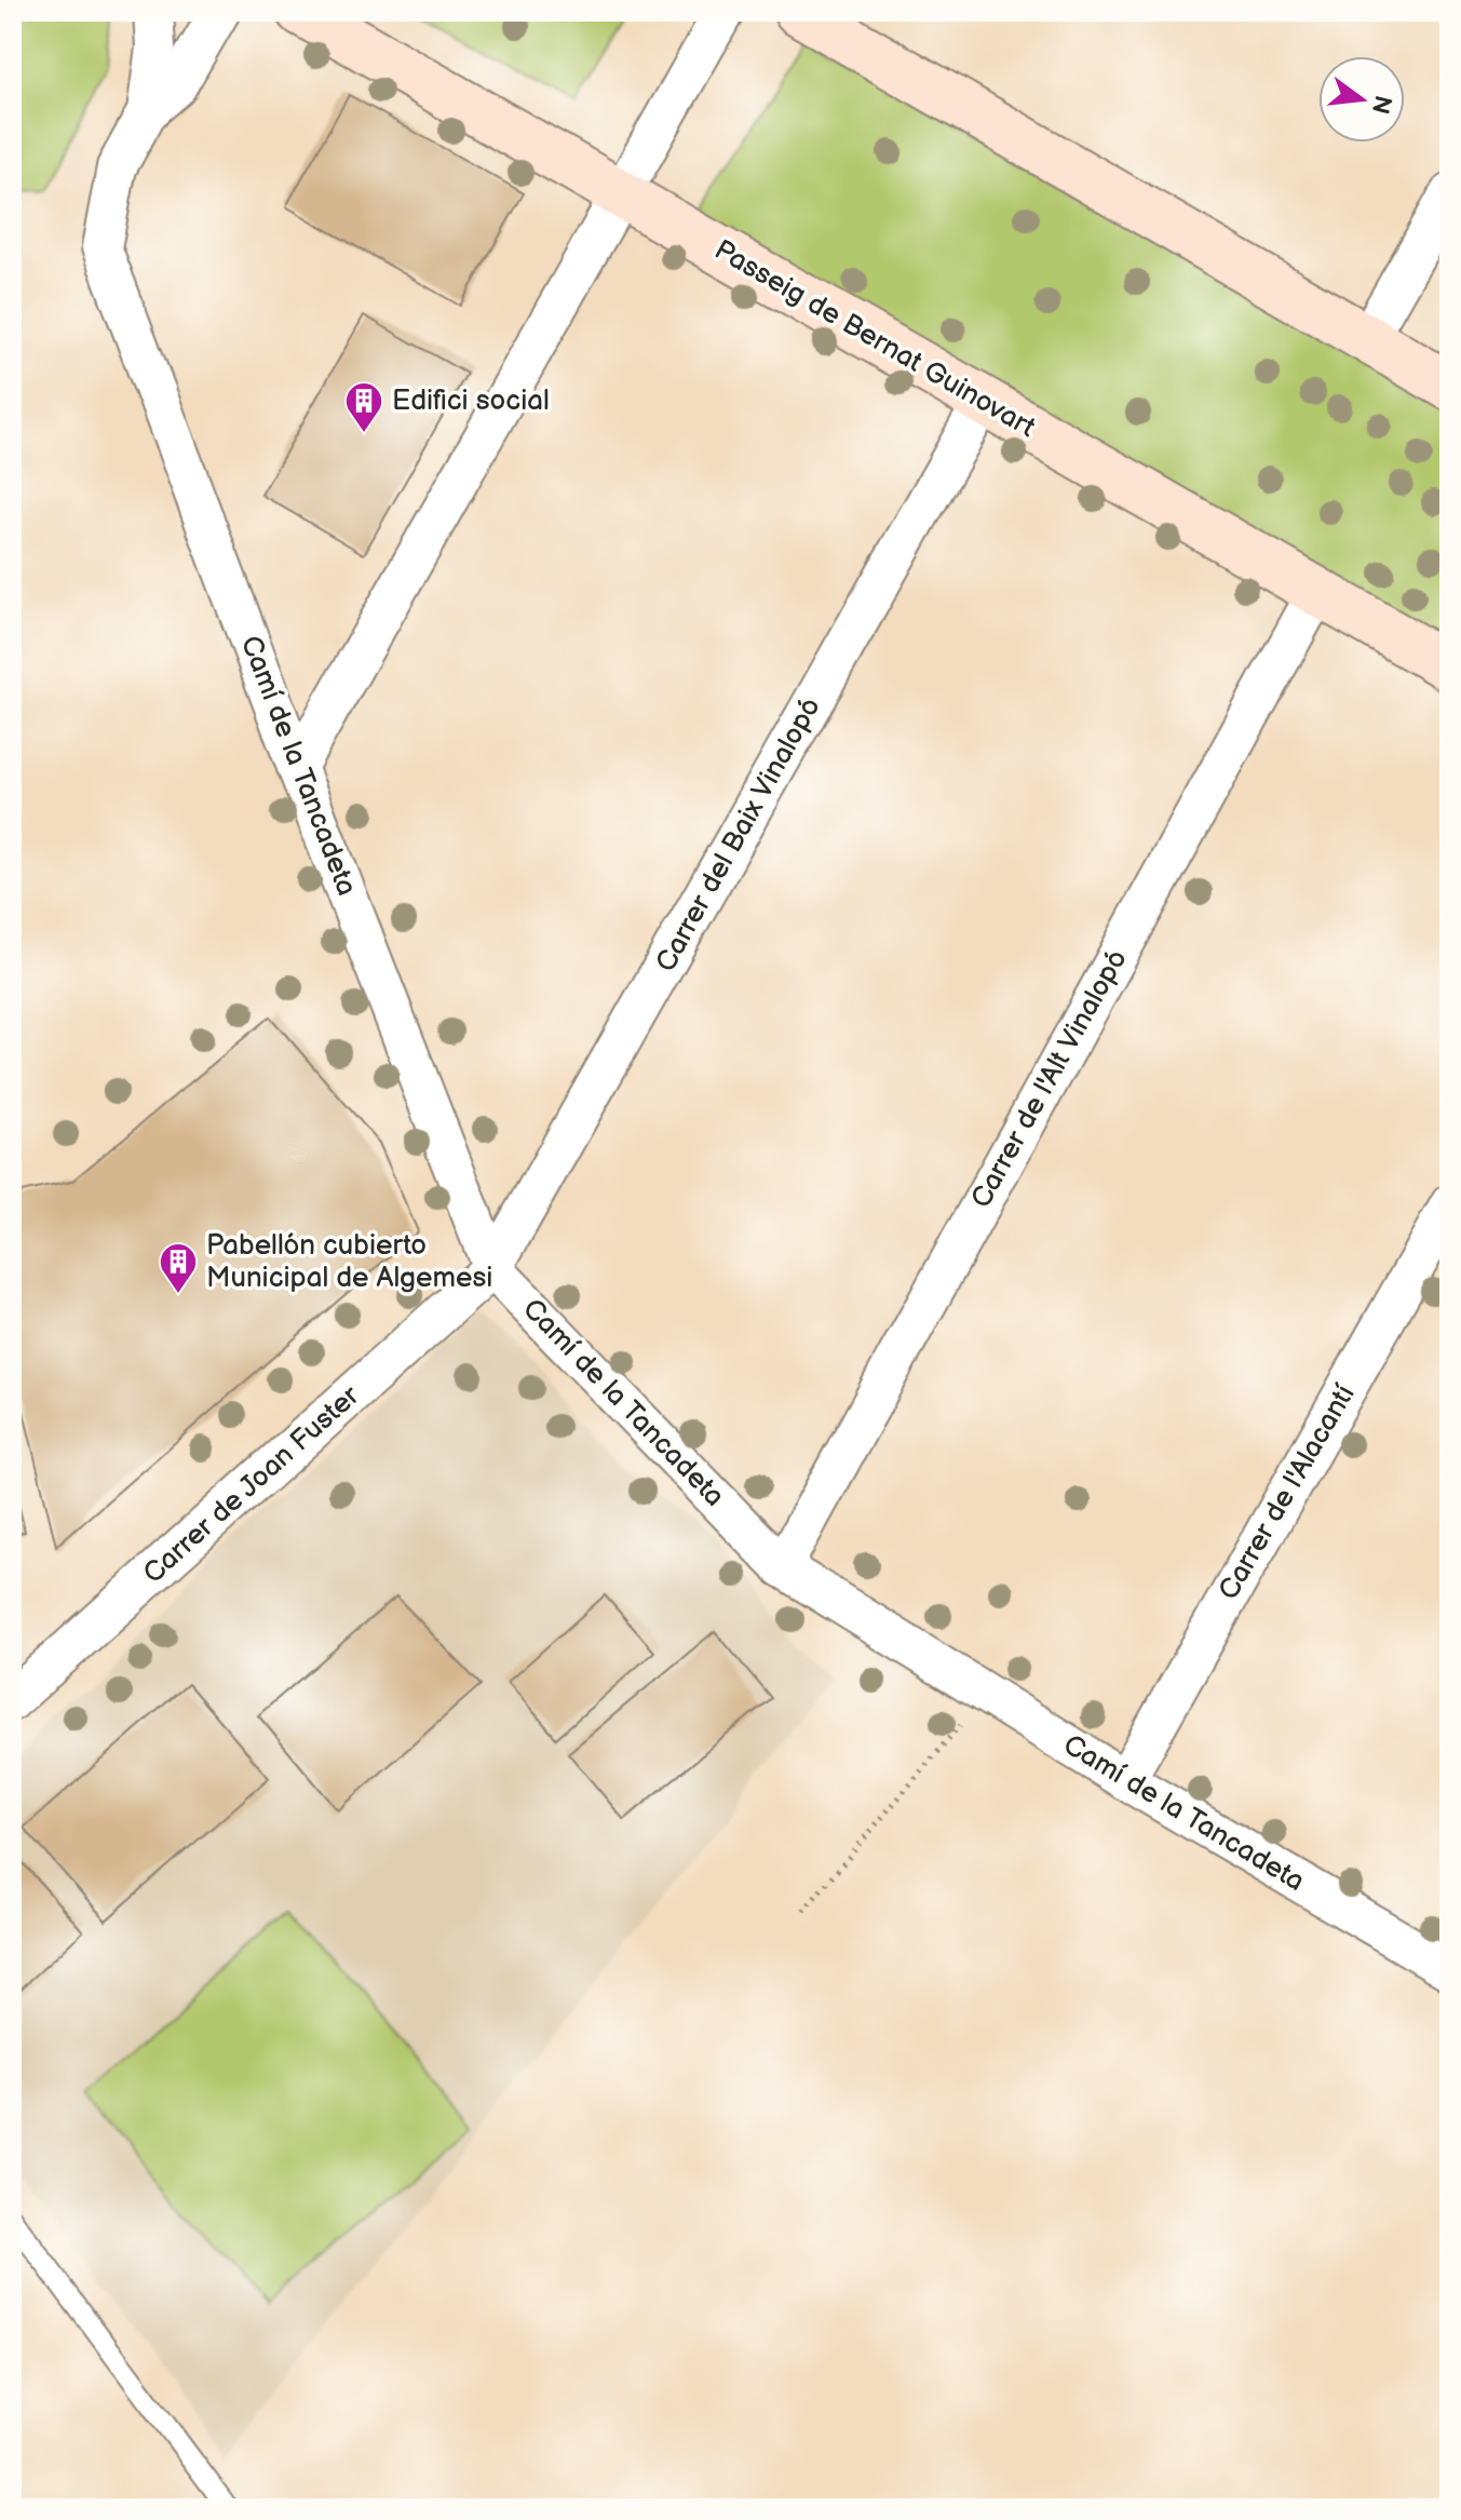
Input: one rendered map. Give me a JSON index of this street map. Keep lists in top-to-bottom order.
{
  "streets": {
    "street": [
      "Passeig de Bernat Guinovart",
      "Camí de la Tancadeta",
      "Carrer del Baix Vinalopó",
      "Carrer de l'Alt Vinalopó",
      "Carrer de Joan Fuster",
      "Carrer de l'Alacantí"
    ]
  },
  "crossings": [
    ["Passeig de Bernat Guinovart", "Carrer del Baix Vinalopó"],
    ["Passeig de Bernat Guinovart", "Carrer de l'Alt Vinalopó"],
    ["Camí de la Tancadeta", "Carrer del Baix Vinalopó"],
    ["Camí de la Tancadeta", "Carrer de l'Alt Vinalopó"],
    ["Camí de la Tancadeta", "Carrer de Joan Fuster"],
    ["Camí de la Tancadeta", "Carrer de l'Alacantí"],
    ["Carrer del Baix Vinalopó", "Carrer de Joan Fuster"]
  ],
  "places": {
    "building": ["Edifici social", "Pabellón cubierto Municipal de Algemesi"]
  },
  "north": "right"
}
